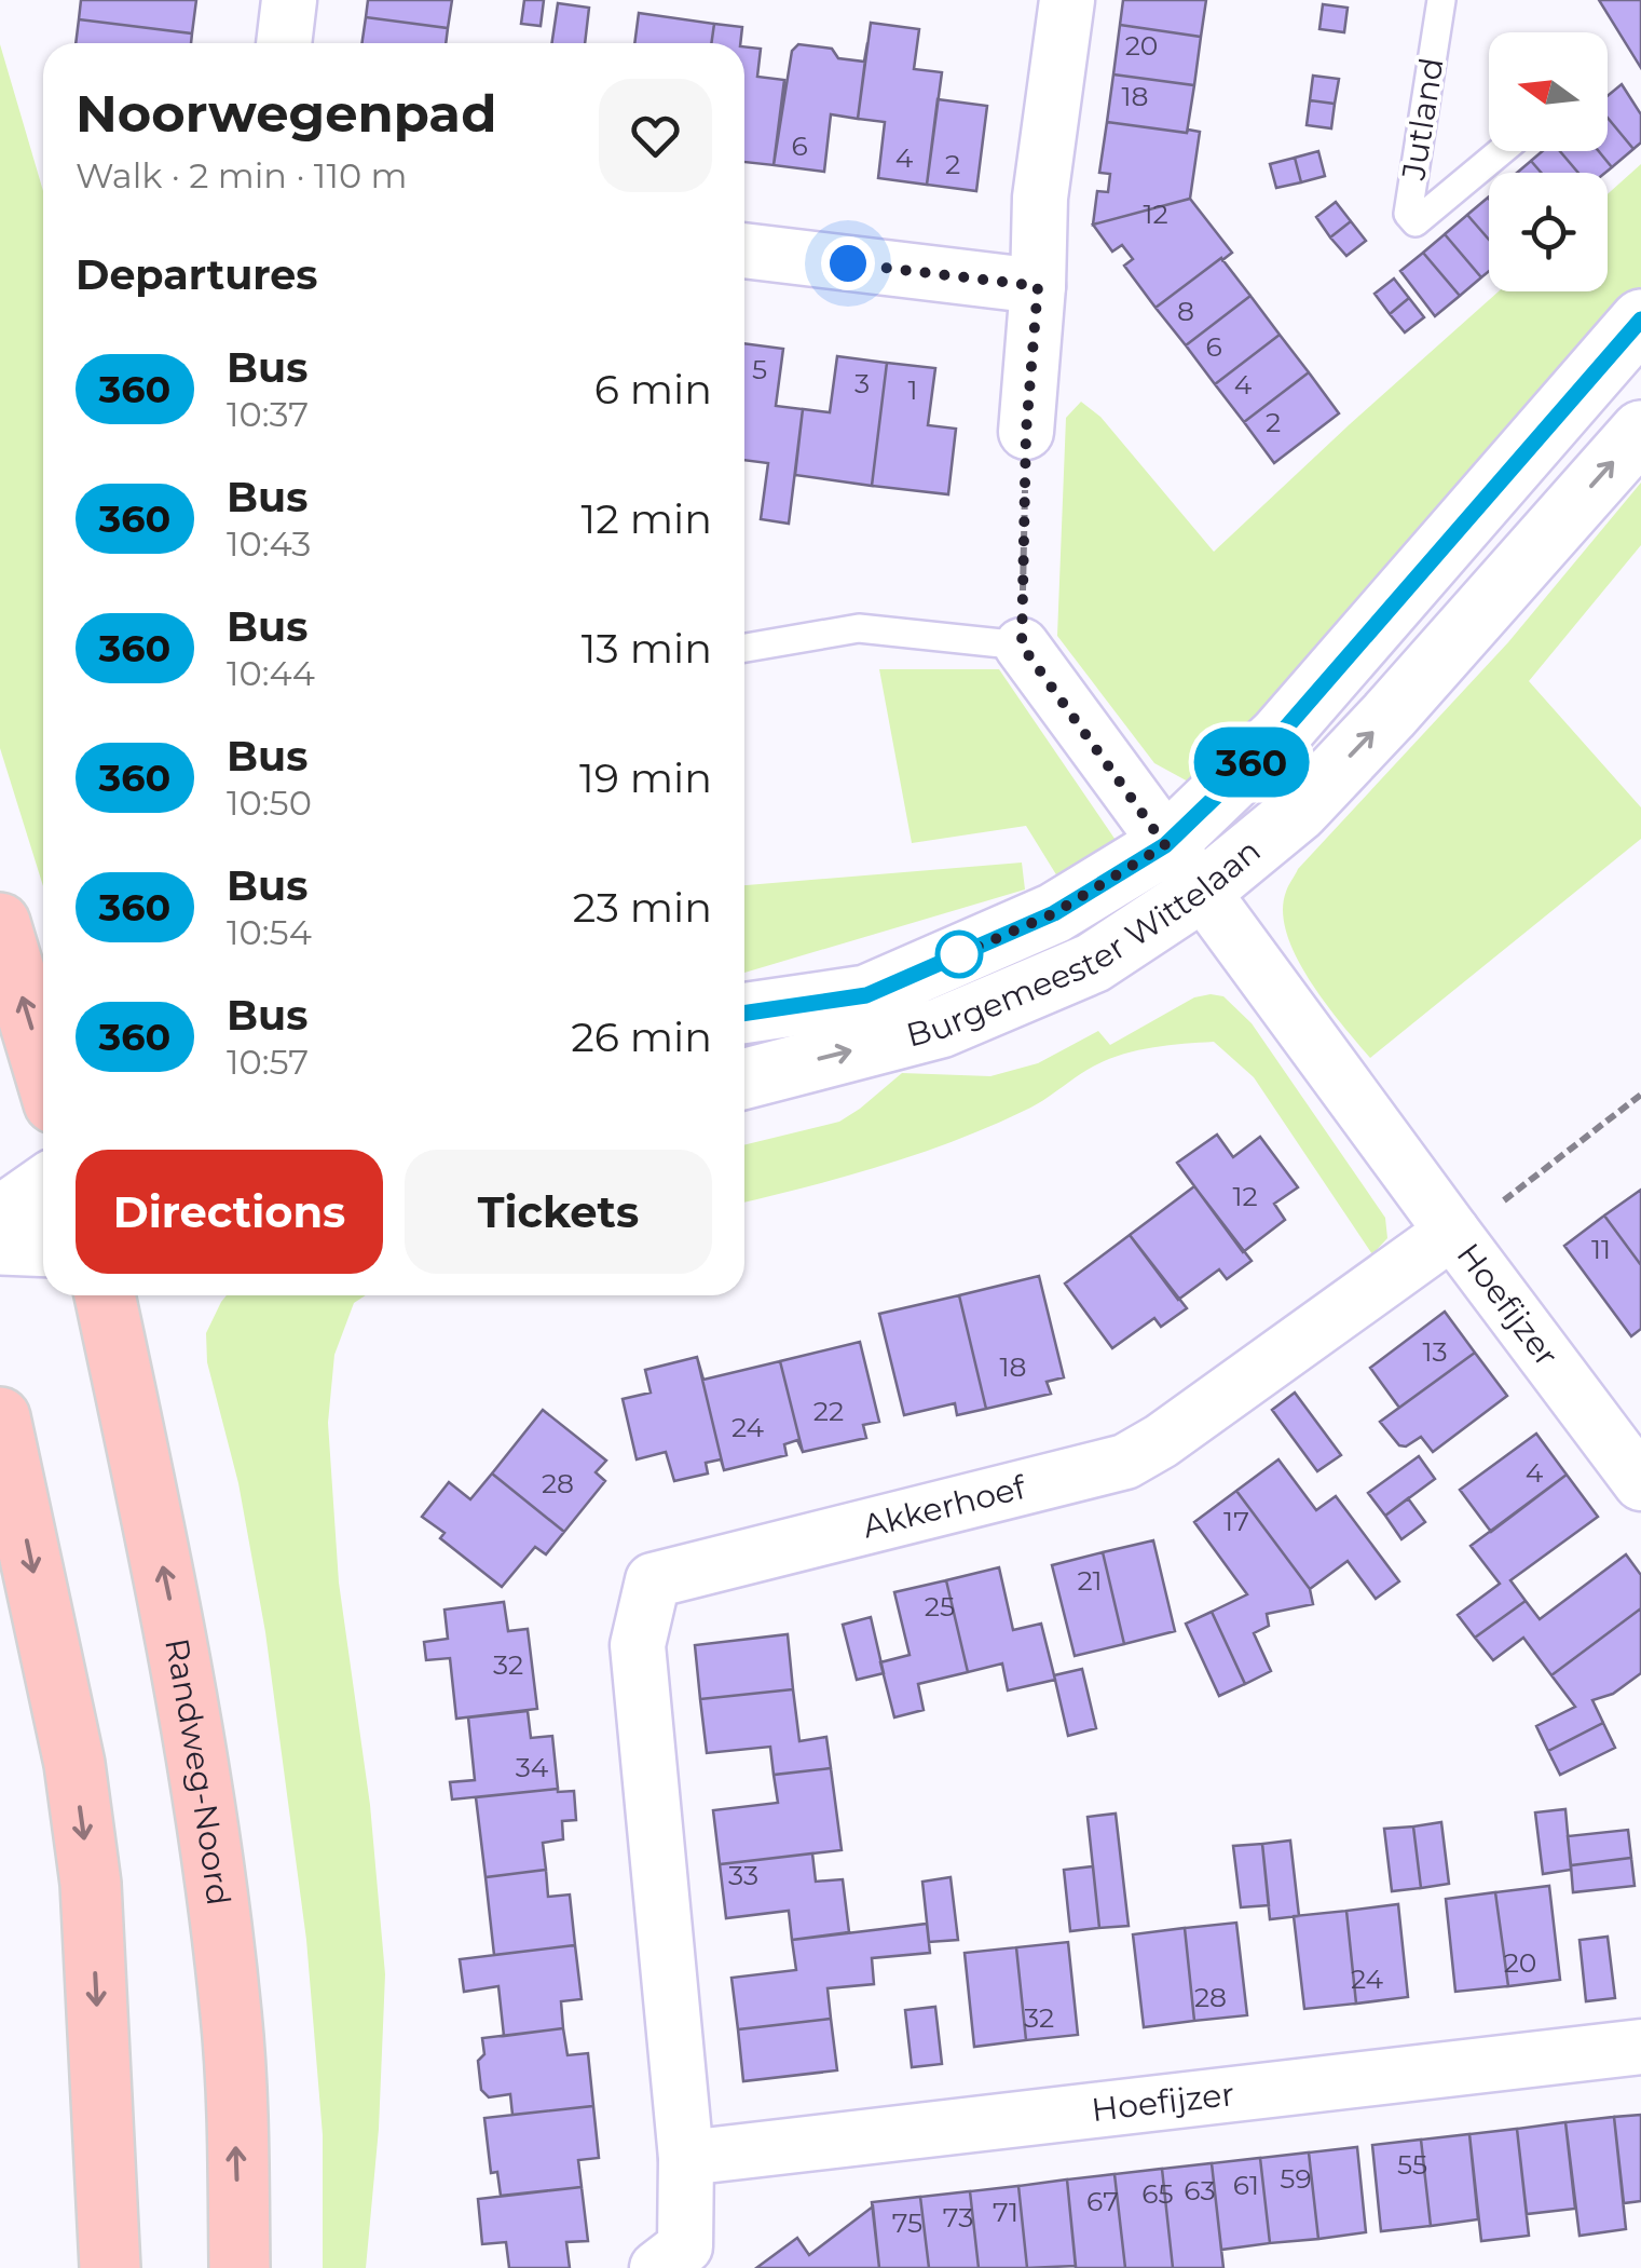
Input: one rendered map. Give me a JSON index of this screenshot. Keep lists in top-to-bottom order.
{
  "streets": {
    "main road": ["Randweg-Noord"],
    "street": ["Burgemeester Wittelaan", "Hoefijzer", "Akkerhoef"],
    "lane": ["Jutland"]
  },
  "crossings": [
    ["Hoefijzer", "Akkerhoef"]
  ],
  "lines": ["bus line 360"],
  "house_numbers": [
    "20",
    "18",
    "6",
    "4",
    "2",
    "12",
    "8",
    "6",
    "5",
    "3",
    "4",
    "1",
    "2",
    "12",
    "11",
    "13",
    "18",
    "22",
    "24",
    "4",
    "28",
    "17",
    "21",
    "25",
    "32",
    "34",
    "33",
    "20",
    "24",
    "28",
    "32",
    "55",
    "59",
    "61",
    "63",
    "65",
    "67",
    "71",
    "73",
    "75"
  ],
  "north": "left",
  "page": {
    "on_map": "360",
    "heading": [
      ["Noorwegenpad", "Walk · 2 min · 110 m"],
      "Departures"
    ],
    "list": [
      {
        "mark": "360",
        "name": "Bus",
        "note": "10:37",
        "value": "6 min"
      },
      {
        "mark": "360",
        "name": "Bus",
        "note": "10:43",
        "value": "12 min"
      },
      {
        "mark": "360",
        "name": "Bus",
        "note": "10:44",
        "value": "13 min"
      },
      {
        "mark": "360",
        "name": "Bus",
        "note": "10:50",
        "value": "19 min"
      },
      {
        "mark": "360",
        "name": "Bus",
        "note": "10:54",
        "value": "23 min"
      },
      {
        "mark": "360",
        "name": "Bus",
        "note": "10:57",
        "value": "26 min"
      }
    ],
    "buttons": ["Directions", "Tickets"]
  }
}
